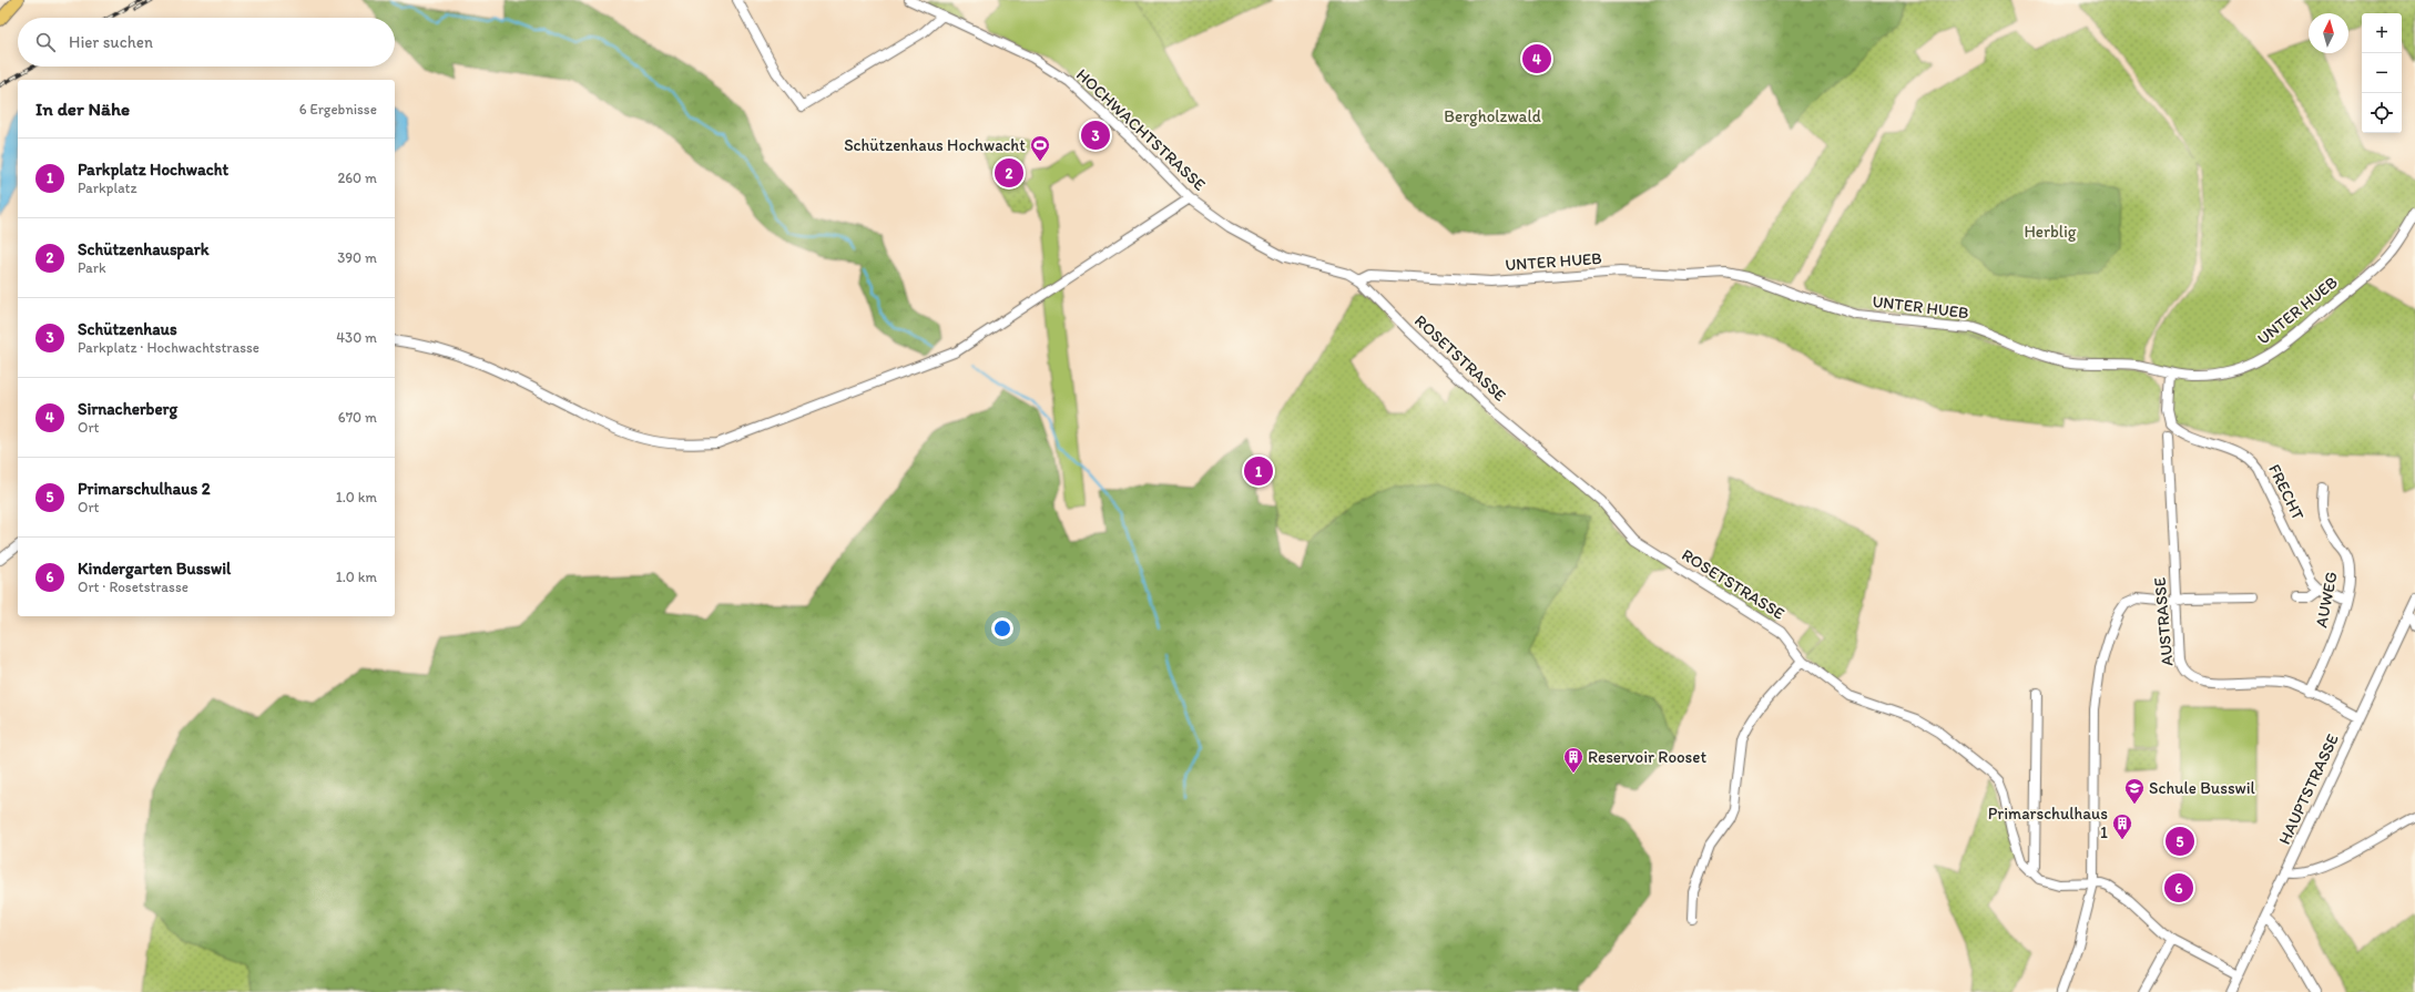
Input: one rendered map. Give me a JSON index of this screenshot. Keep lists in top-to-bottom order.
{
  "streets": {
    "street": [
      "HOCHWACHTSTRASSE",
      "UNTER HUEB",
      "ROSETSTRASSE",
      "FRECHT",
      "AUWEG",
      "AUSTRASSE",
      "HAUPTSTRASSE"
    ]
  },
  "crossings": [
    ["HOCHWACHTSTRASSE", "UNTER HUEB"],
    ["HOCHWACHTSTRASSE", "ROSETSTRASSE"],
    ["UNTER HUEB", "ROSETSTRASSE"],
    ["UNTER HUEB", "FRECHT"],
    ["ROSETSTRASSE", "HAUPTSTRASSE"],
    ["AUWEG", "AUSTRASSE"],
    ["AUSTRASSE", "HAUPTSTRASSE"]
  ],
  "parks": ["Bergholzwald", "Herblig"],
  "places": {
    "sports": ["Schützenhaus Hochwacht"],
    "building": ["Reservoir Rooset", "Primarschulhaus 1"],
    "school or university": ["Schule Busswil"]
  },
  "north": "top",
  "page": {
    "map_buttons": ["+", "−"],
    "search": "Hier suchen",
    "pins": [
      "4",
      "3",
      "2",
      "1",
      "5",
      "6"
    ],
    "heading": ["In der Nähe", "6 Ergebnisse"],
    "list": [
      {
        "mark": "1",
        "name": "Parkplatz Hochwacht",
        "note": "Parkplatz",
        "value": "260 m"
      },
      {
        "mark": "2",
        "name": "Schützenhauspark",
        "note": "Park",
        "value": "390 m"
      },
      {
        "mark": "3",
        "name": "Schützenhaus",
        "note": "Parkplatz · Hochwachtstrasse",
        "value": "430 m"
      },
      {
        "mark": "4",
        "name": "Sirnacherberg",
        "note": "Ort",
        "value": "670 m"
      },
      {
        "mark": "5",
        "name": "Primarschulhaus 2",
        "note": "Ort",
        "value": "1.0 km"
      },
      {
        "mark": "6",
        "name": "Kindergarten Busswil",
        "note": "Ort · Rosetstrasse",
        "value": "1.0 km"
      }
    ]
  }
}
